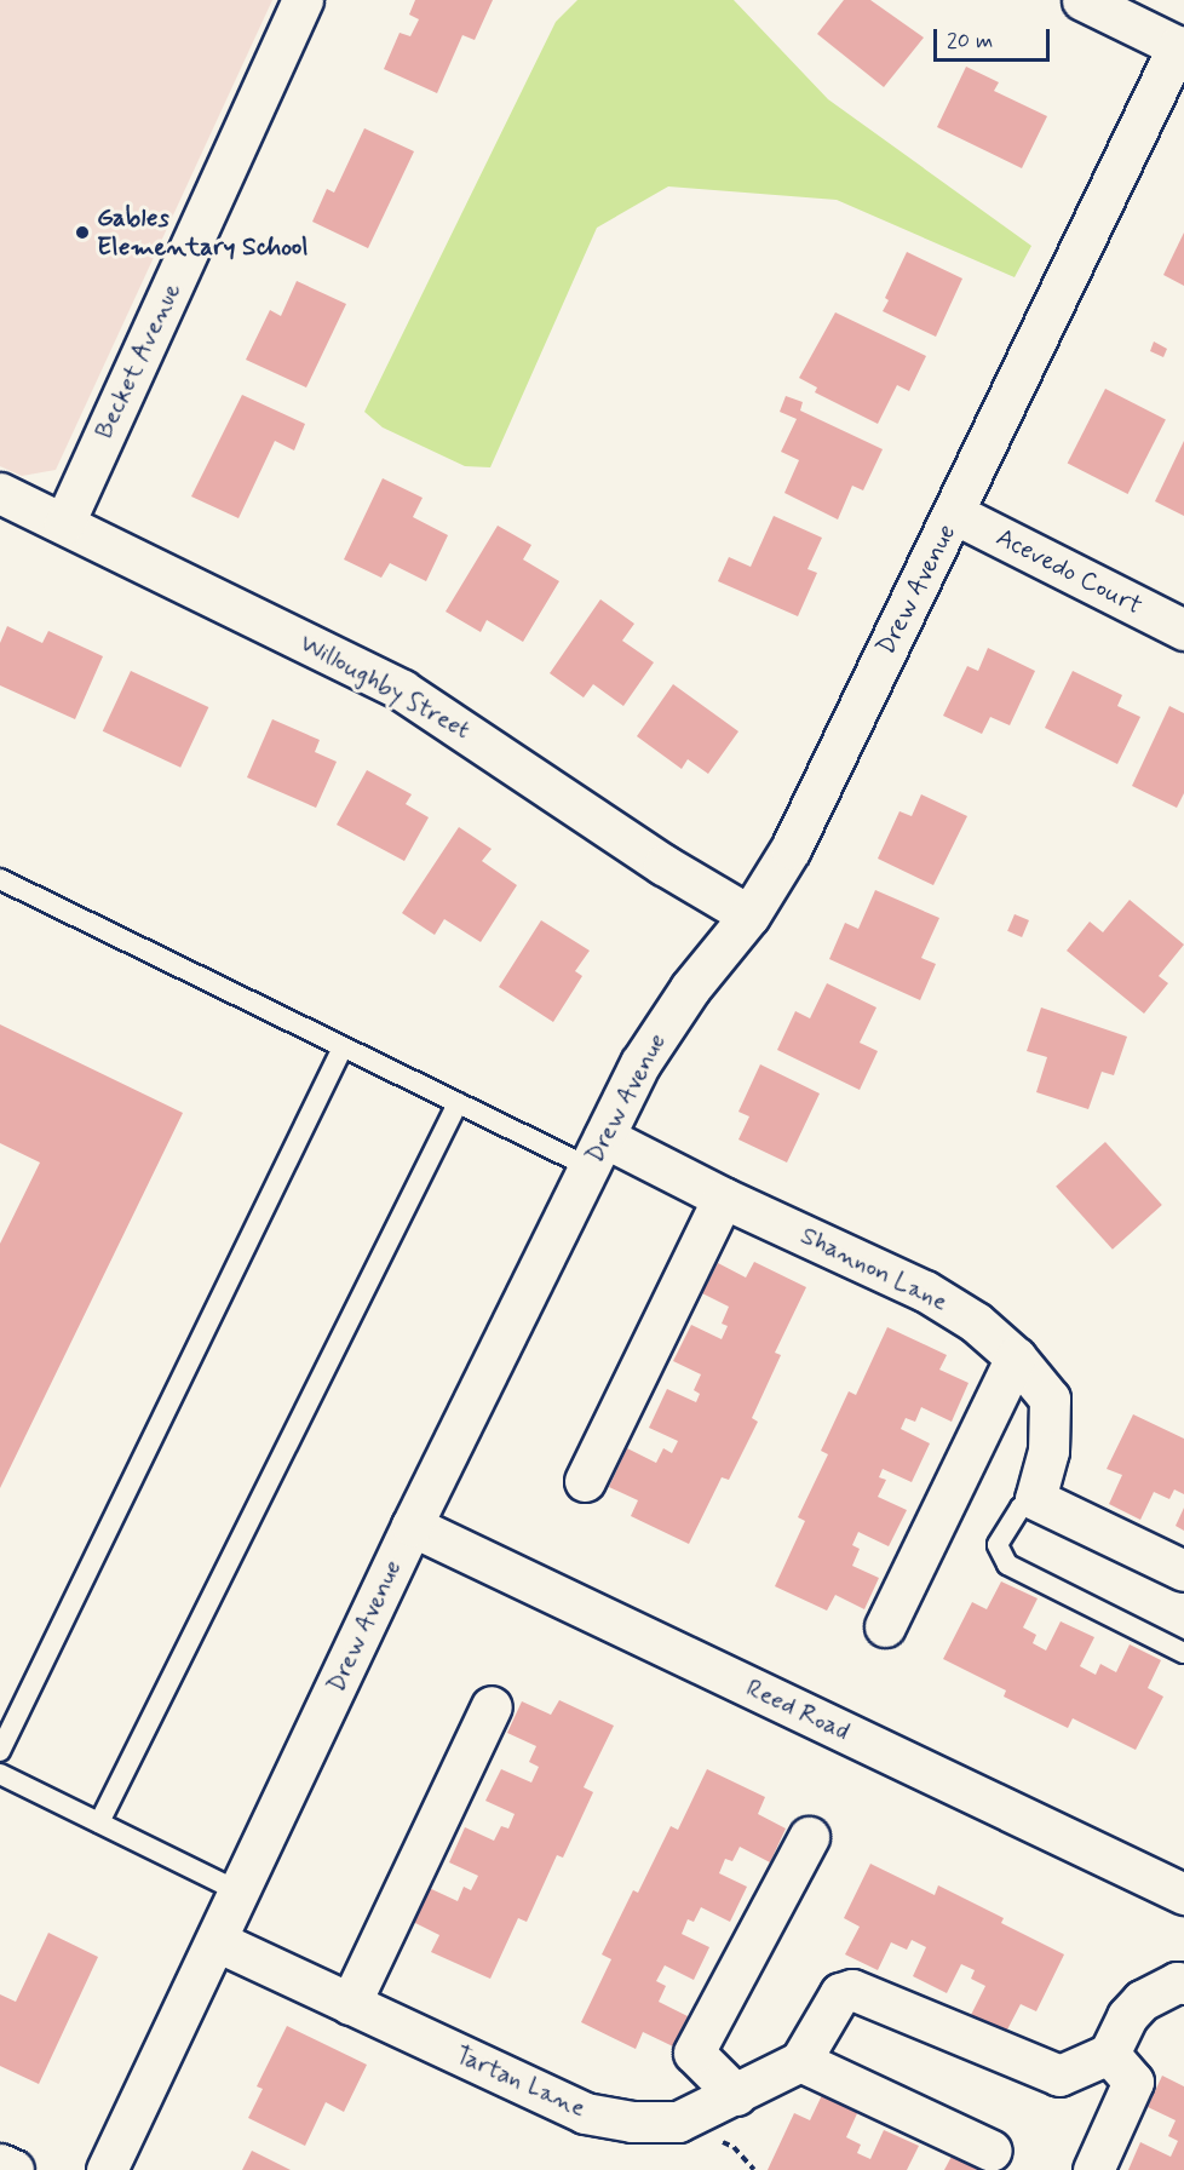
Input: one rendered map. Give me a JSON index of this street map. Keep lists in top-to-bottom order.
{
  "streets": {
    "street": [
      "Becket Avenue",
      "Acevedo Court",
      "Drew Avenue",
      "Willoughby Street",
      "Shannon Lane",
      "Reed Road",
      "Tartan Lane"
    ]
  },
  "crossings": [
    ["Becket Avenue", "Willoughby Street"],
    ["Acevedo Court", "Drew Avenue"],
    ["Drew Avenue", "Willoughby Street"],
    ["Drew Avenue", "Shannon Lane"],
    ["Drew Avenue", "Reed Road"],
    ["Drew Avenue", "Tartan Lane"]
  ],
  "places": ["Gables Elementary School"],
  "scale_bar": "20 m"
}
